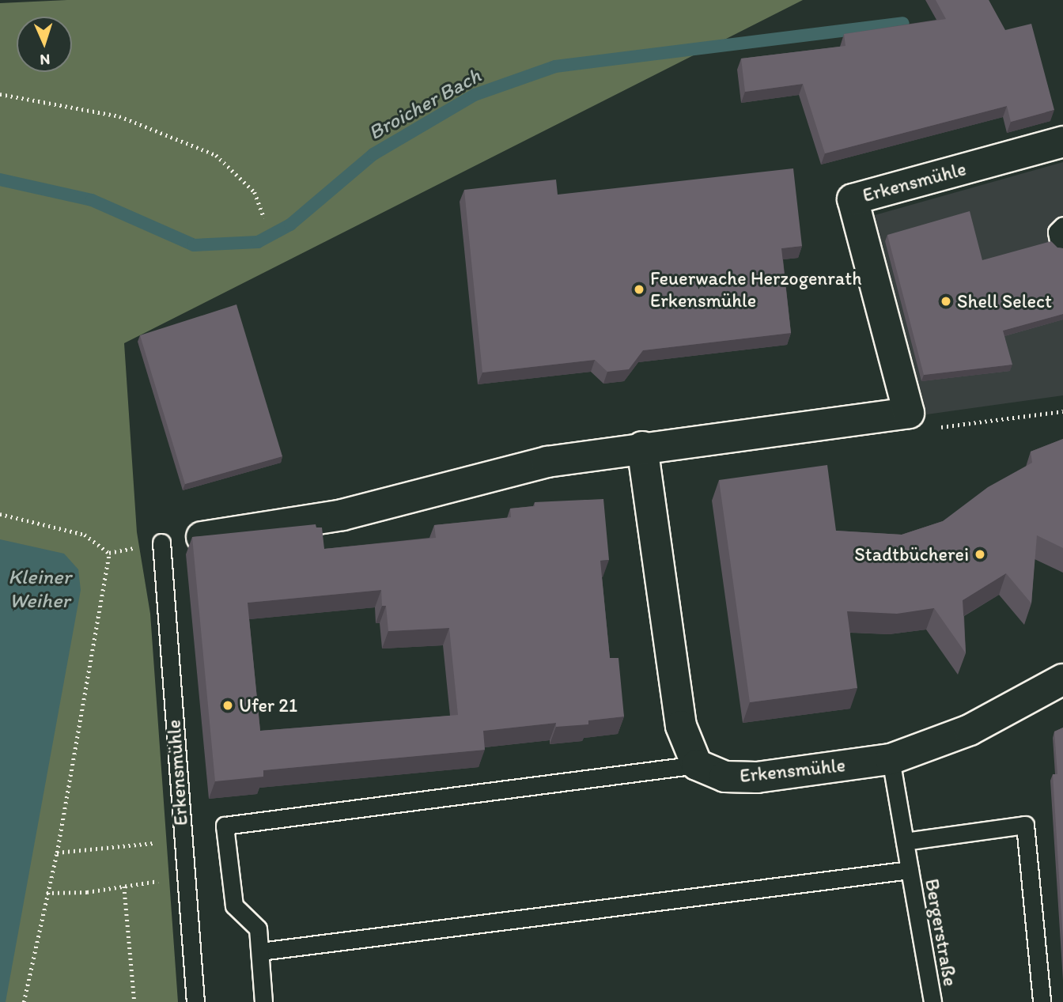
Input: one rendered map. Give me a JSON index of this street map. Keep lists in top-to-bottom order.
{
  "streets": {
    "street": ["Erkensmühle"],
    "lane": ["Bergerstraße"]
  },
  "crossings": [
    ["Erkensmühle", "Bergerstraße"]
  ],
  "water": ["Broicher Bach", "Kleiner Weiher"],
  "places": [
    "Feuerwache Herzogenrath Erkensmühle",
    "Shell Select",
    "Stadtbücherei",
    "Ufer 21"
  ],
  "north": "bottom"
}
